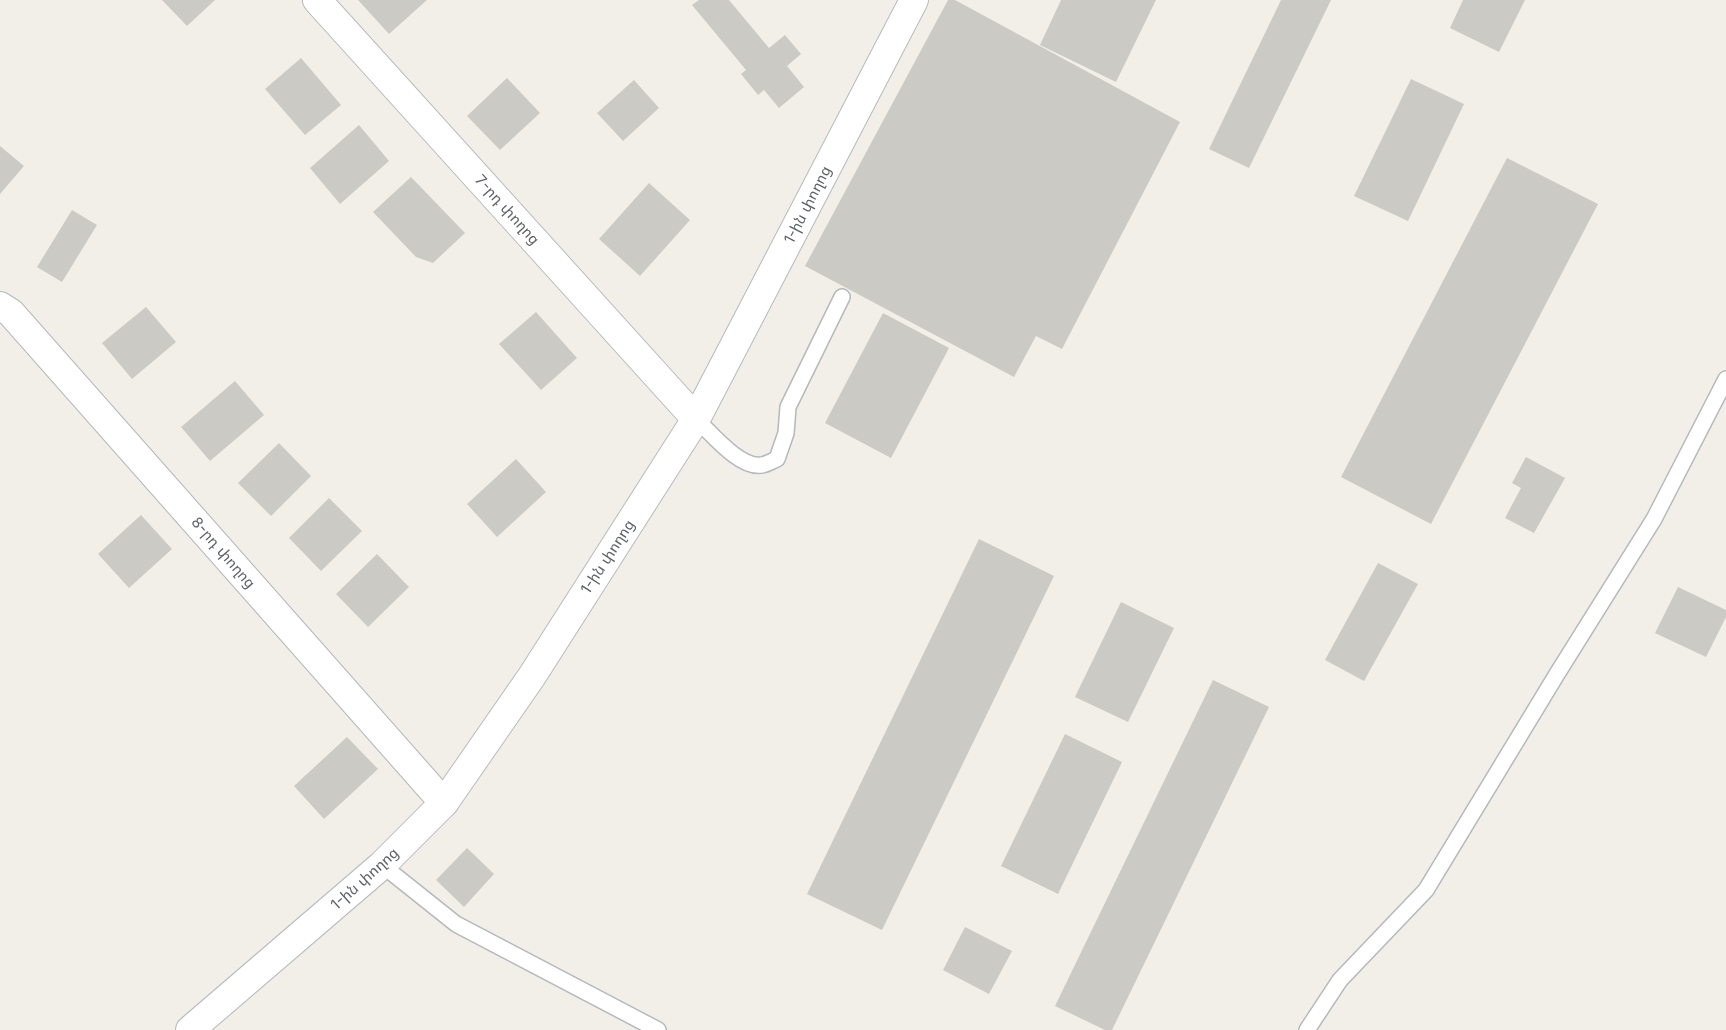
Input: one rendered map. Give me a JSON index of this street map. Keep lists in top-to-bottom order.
{
  "streets": {
    "main road": ["1-ին փողոց", "7-րդ փողոց", "8-րդ փողոց"]
  },
  "crossings": [
    ["1-ին փողոց", "7-րդ փողոց"],
    ["1-ին փողոց", "8-րդ փողոց"]
  ]
}
